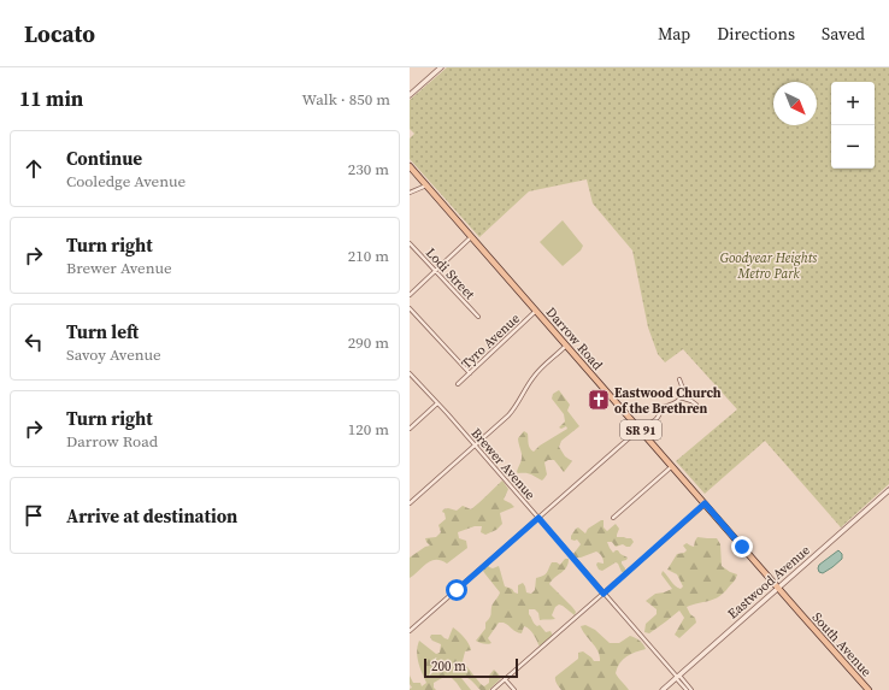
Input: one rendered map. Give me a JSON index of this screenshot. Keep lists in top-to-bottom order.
{
  "streets": {
    "main road": ["Darrow Road", "SR 91", "South Avenue"],
    "street": [
      "Lodi Street",
      "Tyro Avenue",
      "Brewer Avenue",
      "Eastwood Avenue"
    ]
  },
  "crossings": [
    ["Darrow Road", "Tyro Avenue"],
    ["Darrow Road", "Eastwood Avenue"],
    ["Darrow Road", "South Avenue"],
    ["Brewer Avenue", "Eastwood Avenue"]
  ],
  "parks": ["Goodyear Heights Metro Park"],
  "places": {
    "church": ["Eastwood Church of the Brethren"]
  },
  "scale_bar": "200 m",
  "north": "bottom right",
  "page": {
    "header": "Locato",
    "nav": ["Map", "Directions", "Saved"],
    "heading": ["11 min", "Walk · 850 m"],
    "map_buttons": ["+", "−"],
    "list": [
      ["Continue", "Cooledge Avenue", "230 m"],
      ["Turn right", "Brewer Avenue", "210 m"],
      ["Turn left", "Savoy Avenue", "290 m"],
      ["Turn right", "Darrow Road", "120 m"],
      "Arrive at destination"
    ],
    "scale": "200 m"
  }
}
